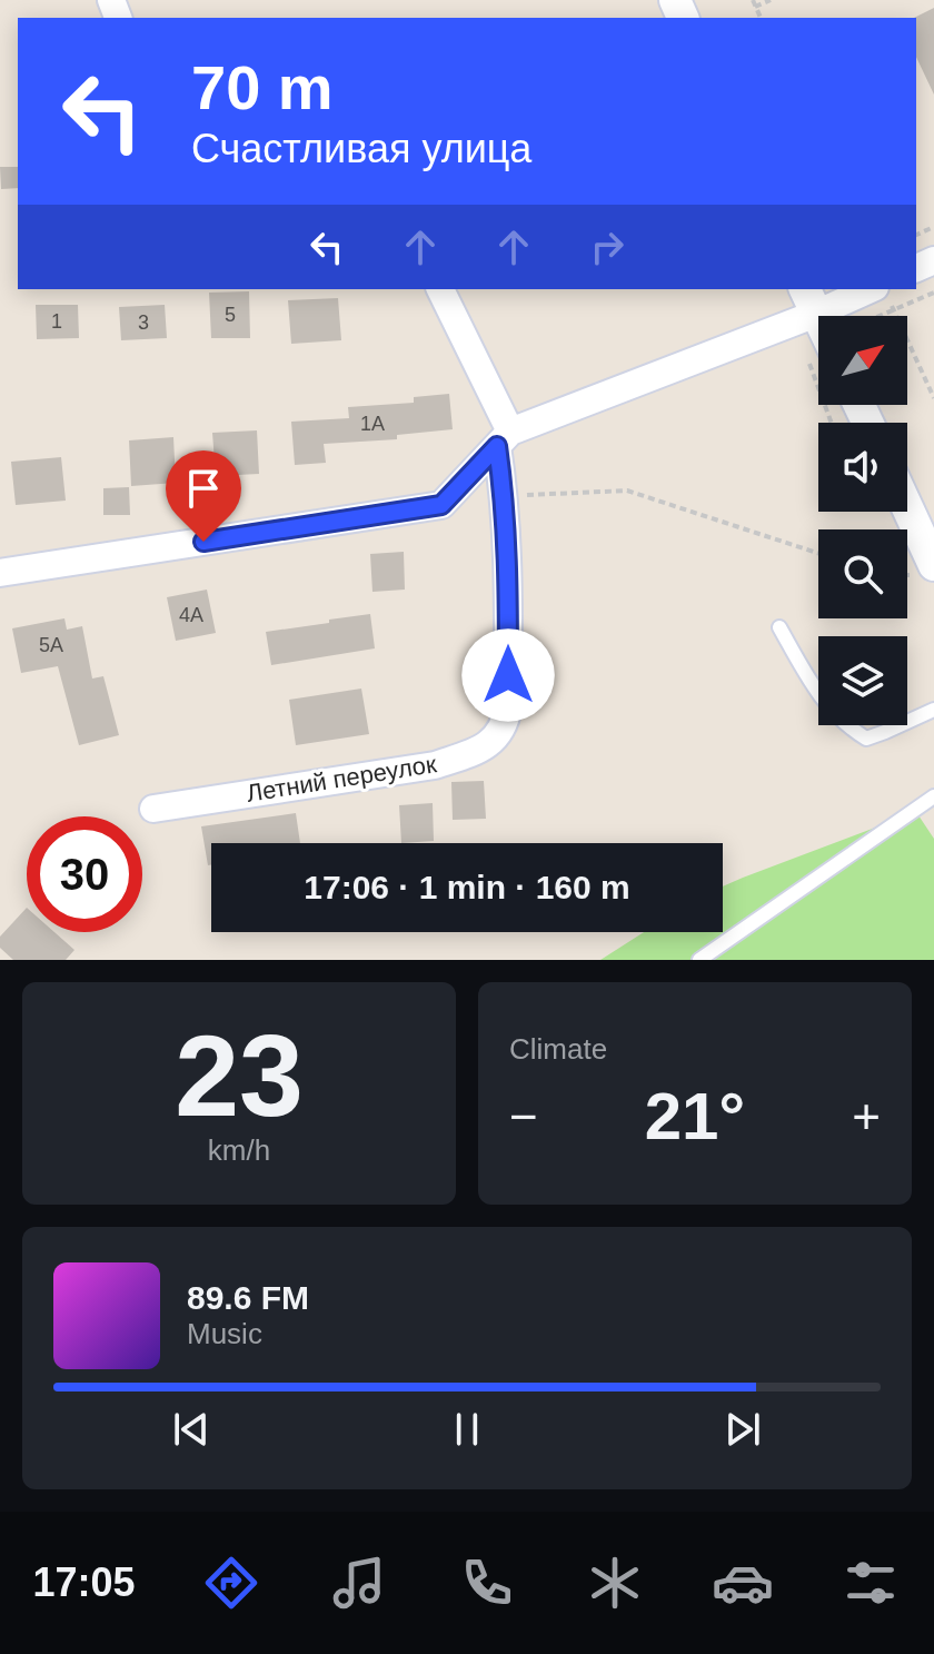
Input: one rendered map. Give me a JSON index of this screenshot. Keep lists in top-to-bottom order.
{
  "streets": {
    "street": ["Летний переулок"]
  },
  "house_numbers": [
    "5",
    "1",
    "3",
    "1А",
    "4А",
    "5А"
  ],
  "north": "top right",
  "page": {
    "turn": ["70 m", "Счастливая улица"],
    "limit": "30",
    "trip": "17:06 · 1 min · 160 m",
    "tile": [
      ["23", "km/h"],
      "Climate"
    ],
    "heat": ["−", "21°", "+"],
    "song": ["89.6 FM", "Music"],
    "tabs": "17:05"
  }
}
